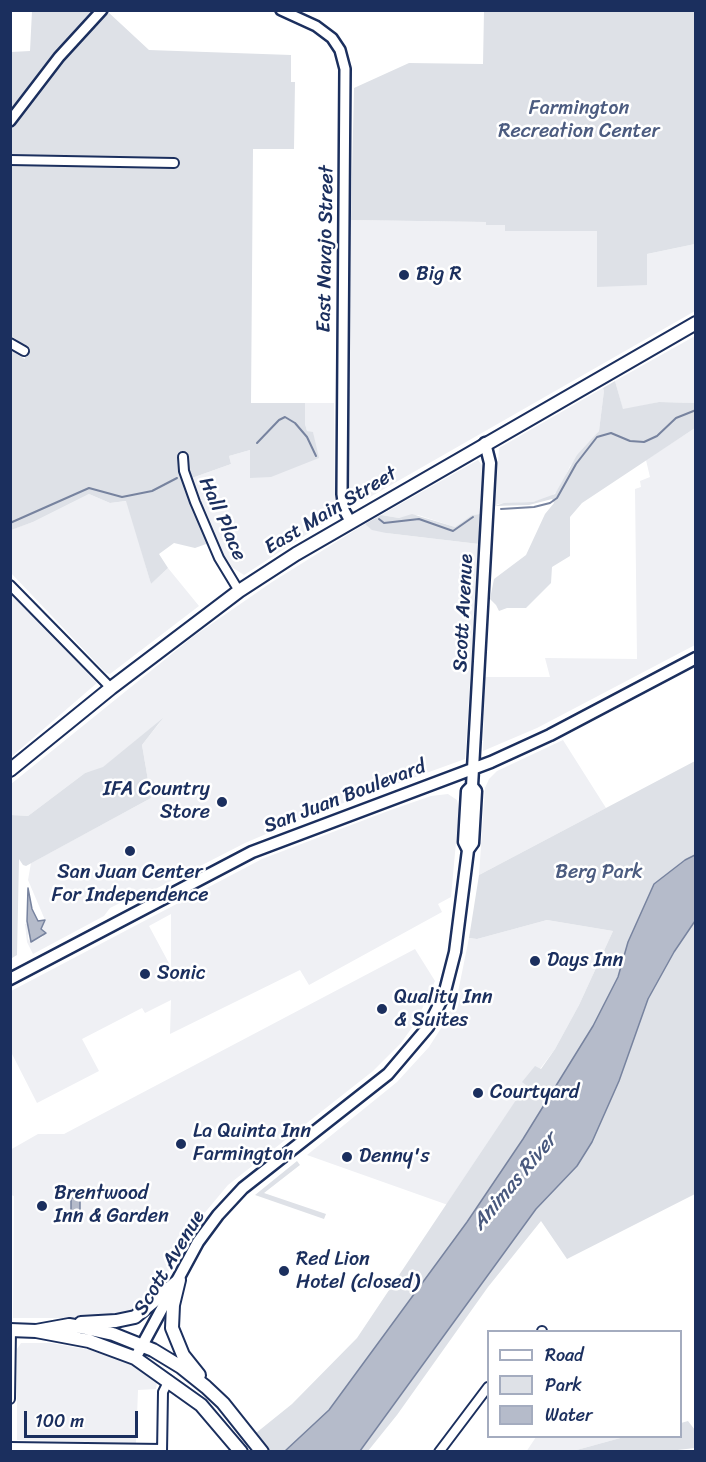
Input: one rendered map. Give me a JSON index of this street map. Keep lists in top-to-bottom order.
{
  "streets": {
    "main road": ["East Main Street", "Scott Avenue", "San Juan Boulevard"],
    "street": ["East Navajo Street", "Hall Place"]
  },
  "crossings": [
    ["East Navajo Street", "East Main Street"],
    ["East Main Street", "Hall Place"],
    ["East Main Street", "Scott Avenue"],
    ["Scott Avenue", "San Juan Boulevard"]
  ],
  "water": ["Animas River"],
  "parks": ["Farmington Recreation Center", "Berg Park"],
  "places": [
    "Big R",
    "IFA Country Store",
    "San Juan Center For Independence",
    "Days Inn",
    "Sonic",
    "Quality Inn & Suites",
    "Courtyard",
    "La Quinta Inn Farmington",
    "Denny's",
    "Brentwood Inn & Garden",
    "Red Lion Hotel (closed)"
  ],
  "legend": ["Road", "Park", "Water"],
  "scale_bar": "100 m"
}
